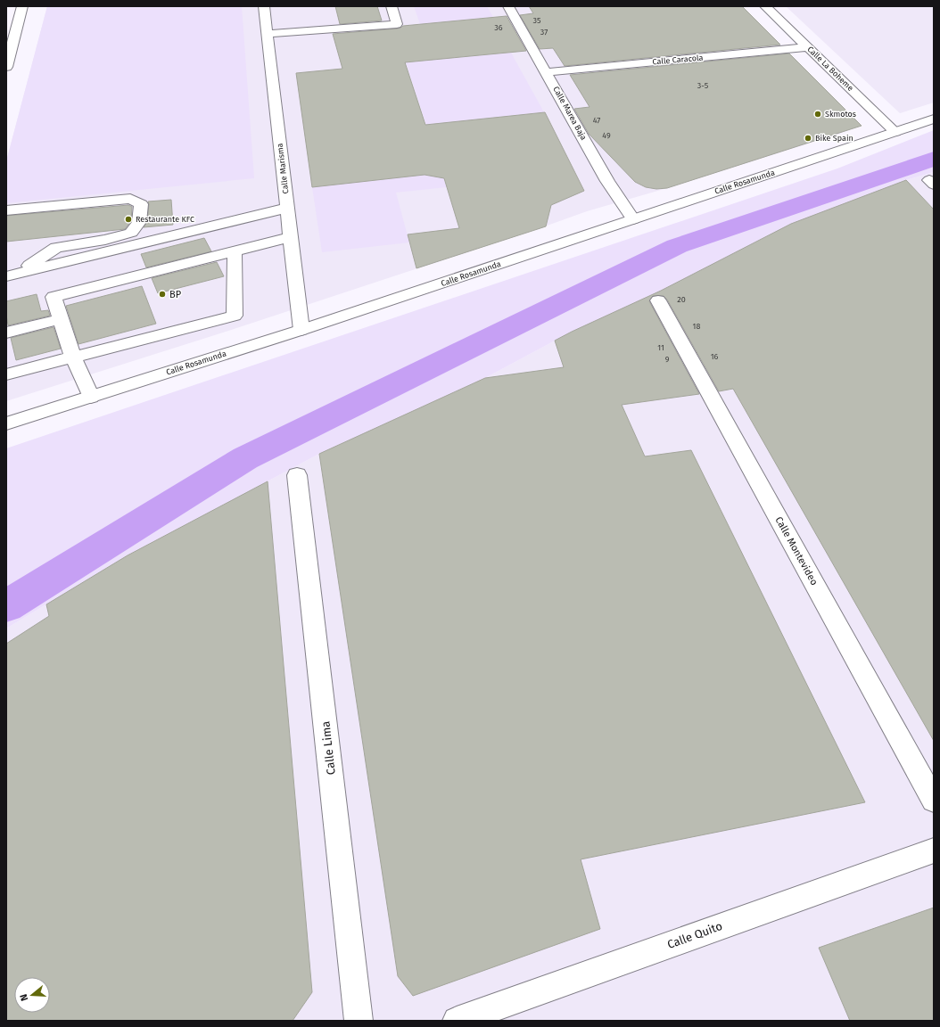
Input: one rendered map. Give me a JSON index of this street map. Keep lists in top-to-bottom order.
{
  "streets": {
    "street": [
      "Calle Caracola",
      "Calle La Boheme",
      "Calle Marea Baja",
      "Calle Marisma",
      "Calle Rosamunda",
      "Calle Montevideo",
      "Calle Lima",
      "Calle Quito"
    ]
  },
  "crossings": [
    ["Calle Caracola", "Calle La Boheme"],
    ["Calle Caracola", "Calle Marea Baja"],
    ["Calle La Boheme", "Calle Rosamunda"],
    ["Calle Marea Baja", "Calle Rosamunda"],
    ["Calle Marisma", "Calle Rosamunda"]
  ],
  "places": [
    "Skmotos",
    "Bike Spain",
    "Restaurante KFC",
    "BP"
  ],
  "house_numbers": [
    "35",
    "36",
    "37",
    "3-5",
    "47",
    "49",
    "20",
    "18",
    "11",
    "16",
    "9"
  ],
  "north": "left"
}
